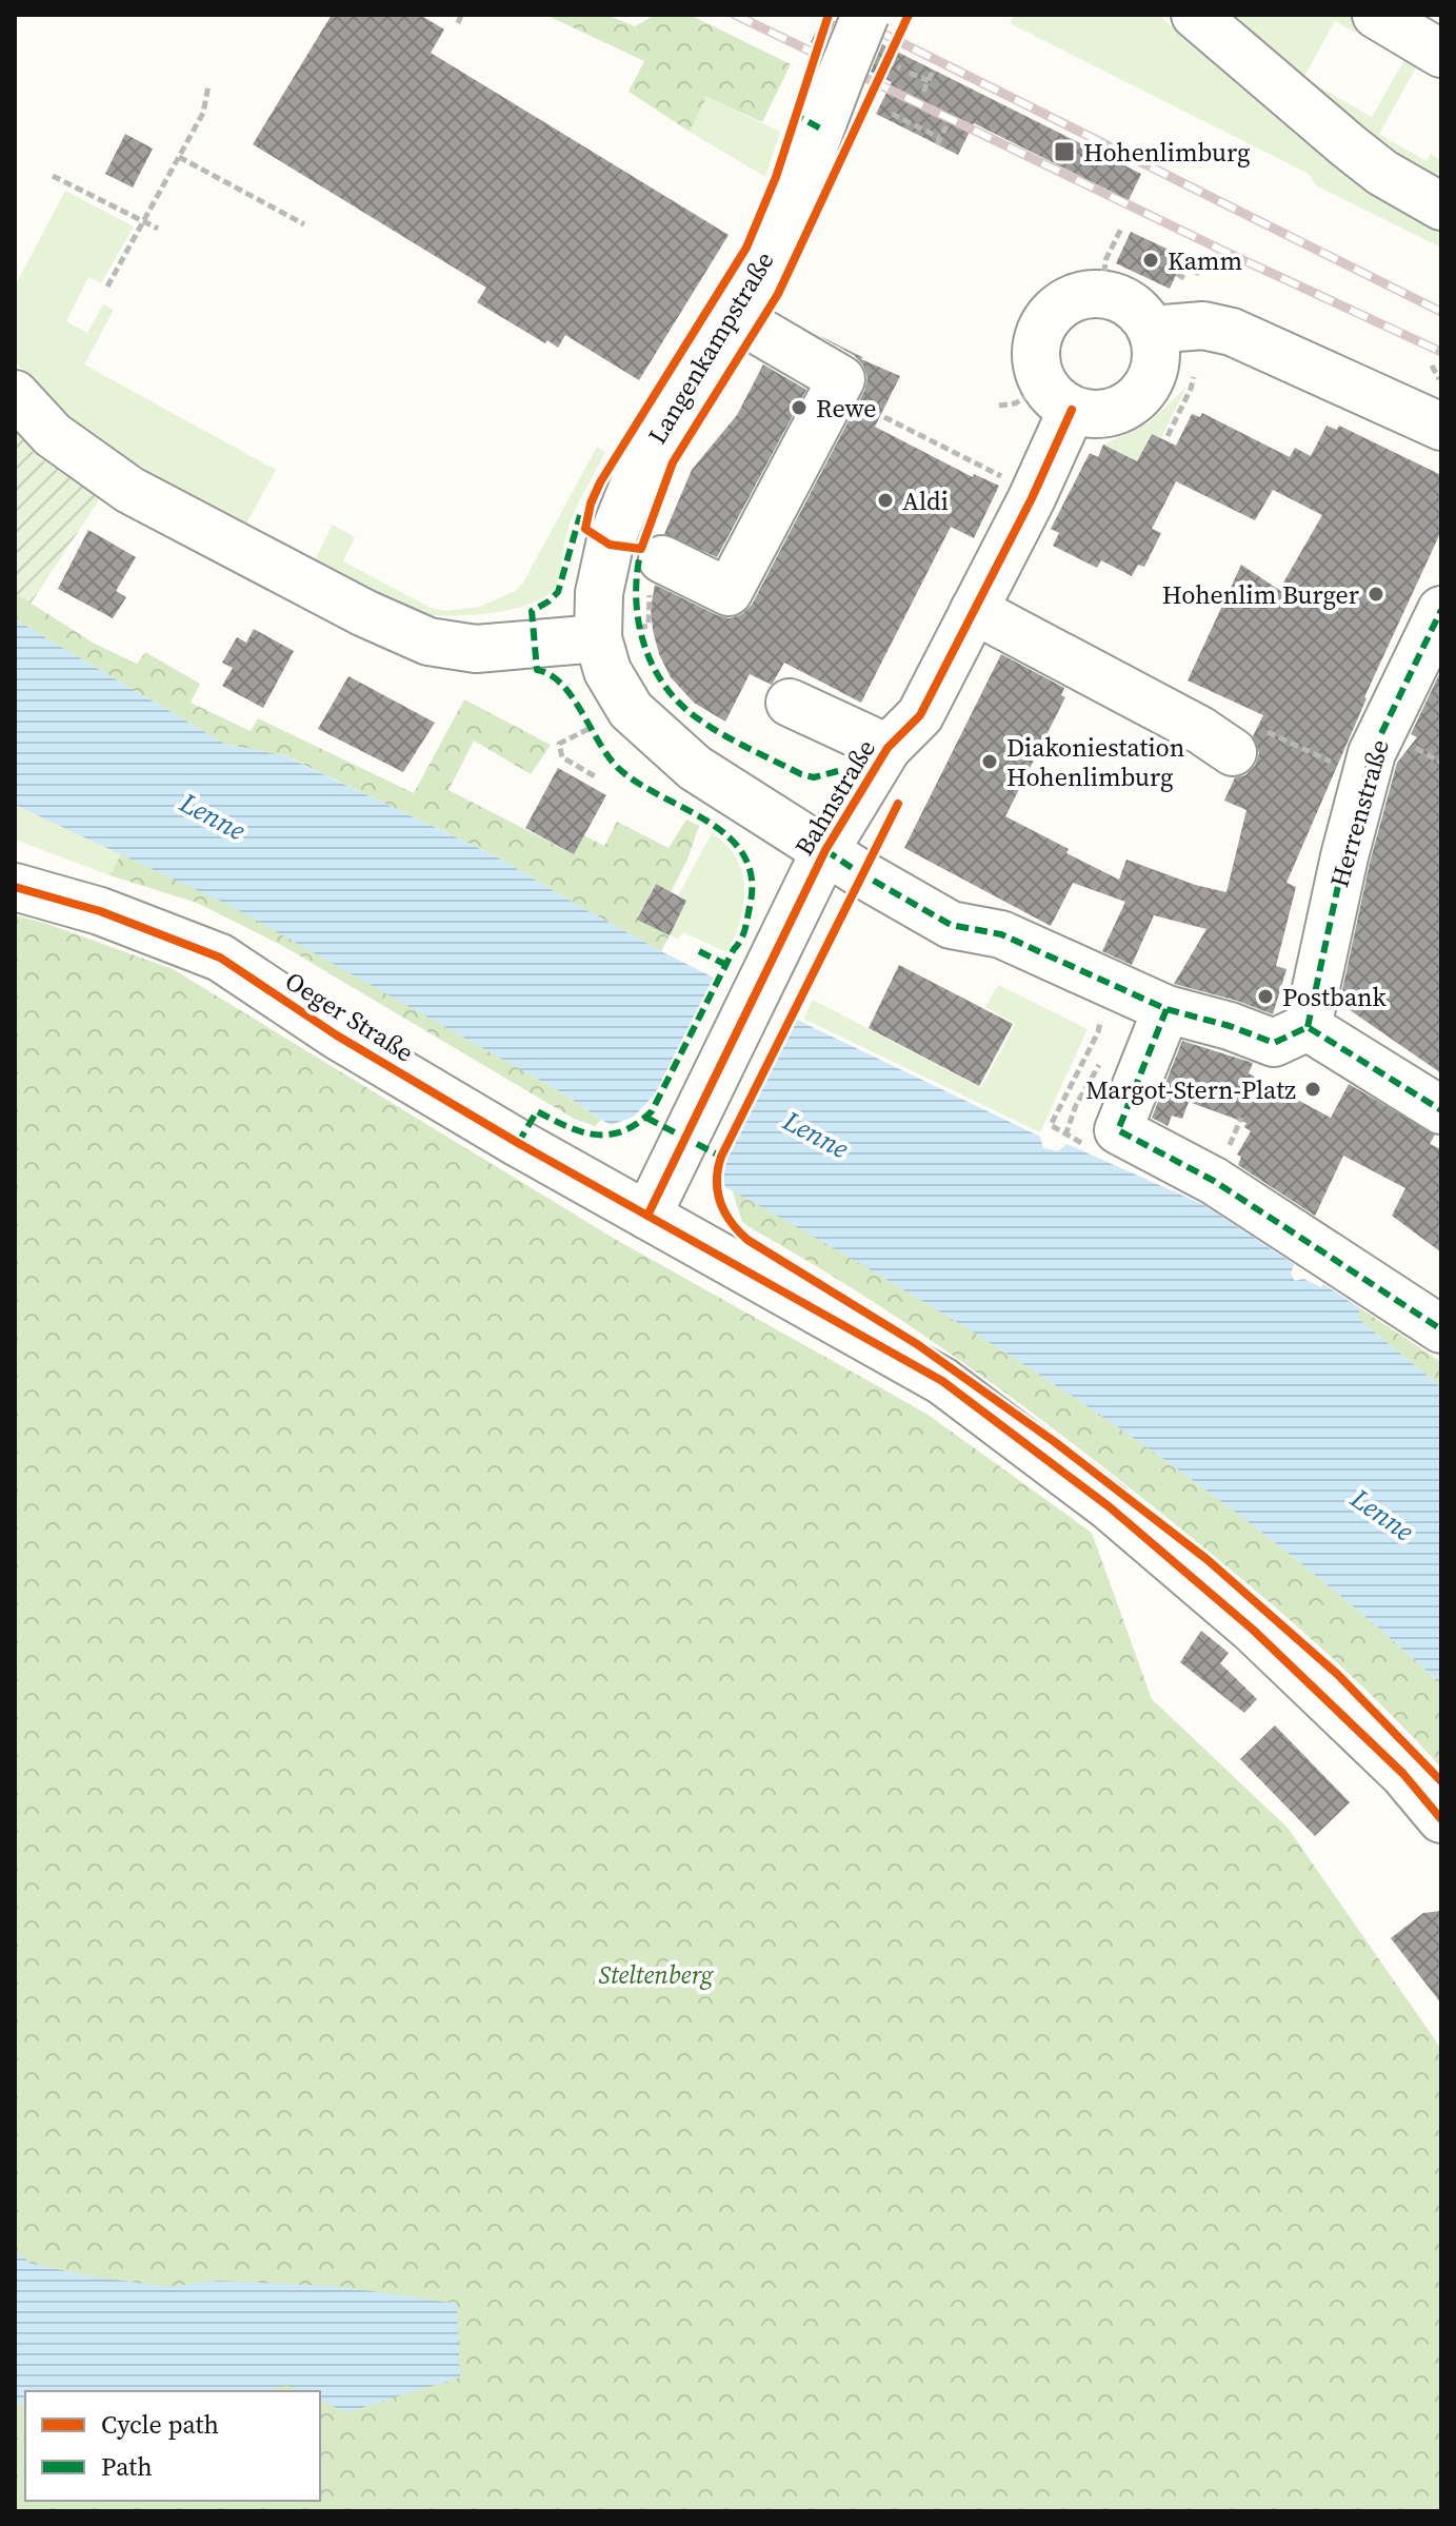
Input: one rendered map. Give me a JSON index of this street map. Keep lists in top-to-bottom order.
{
  "streets": {
    "street": [
      "Langenkampstraße",
      "Bahnstraße",
      "Herrenstraße",
      "Oeger Straße"
    ]
  },
  "crossings": [
    ["Langenkampstraße", "Bahnstraße"],
    ["Langenkampstraße", "Herrenstraße"],
    ["Bahnstraße", "Oeger Straße"]
  ],
  "water": ["Lenne"],
  "parks": ["Steltenberg"],
  "places": {
    "transit": ["Hohenlimburg"],
    "other": [
      "Kamm",
      "Rewe",
      "Aldi",
      "Hohenlim Burger",
      "Diakoniestation Hohenlimburg",
      "Postbank",
      "Margot-Stern-Platz"
    ]
  },
  "legend": ["Cycle path", "Path"]
}
